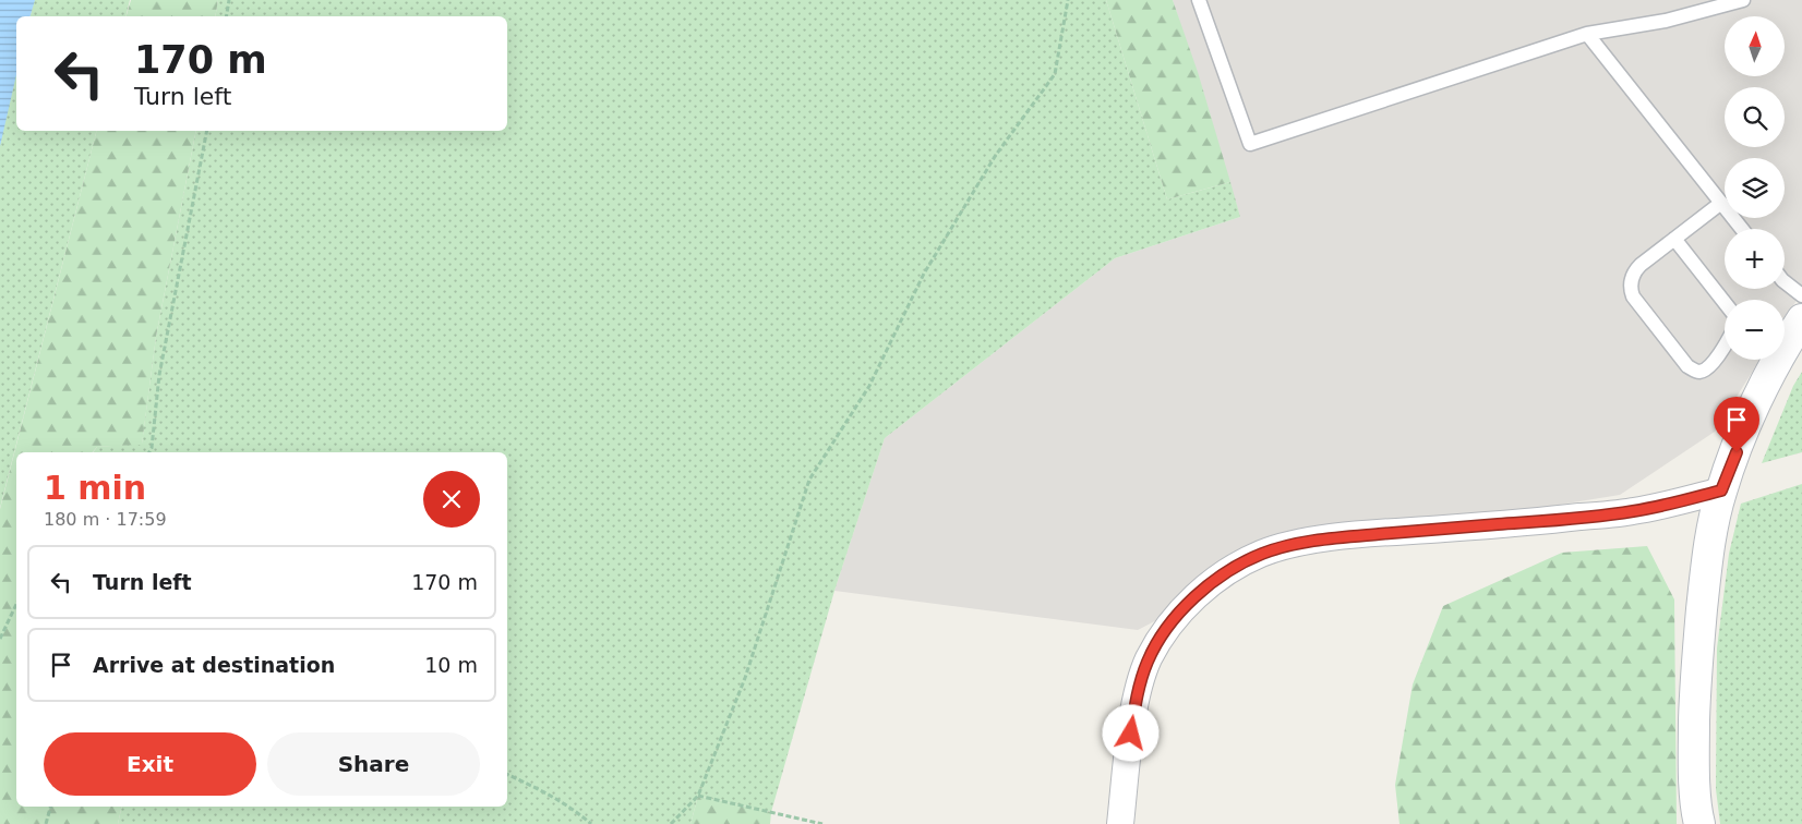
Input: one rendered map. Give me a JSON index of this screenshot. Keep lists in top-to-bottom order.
{
  "north": "top",
  "page": {
    "map_buttons": ["+", "−"],
    "turn": ["170 m", "Turn left"],
    "heading": ["1 min", "180 m · 17:59"],
    "list": [
      {
        "name": "Turn left",
        "value": "170 m"
      },
      {
        "name": "Arrive at destination",
        "value": "10 m"
      }
    ],
    "buttons": ["Exit", "Share"]
  }
}
